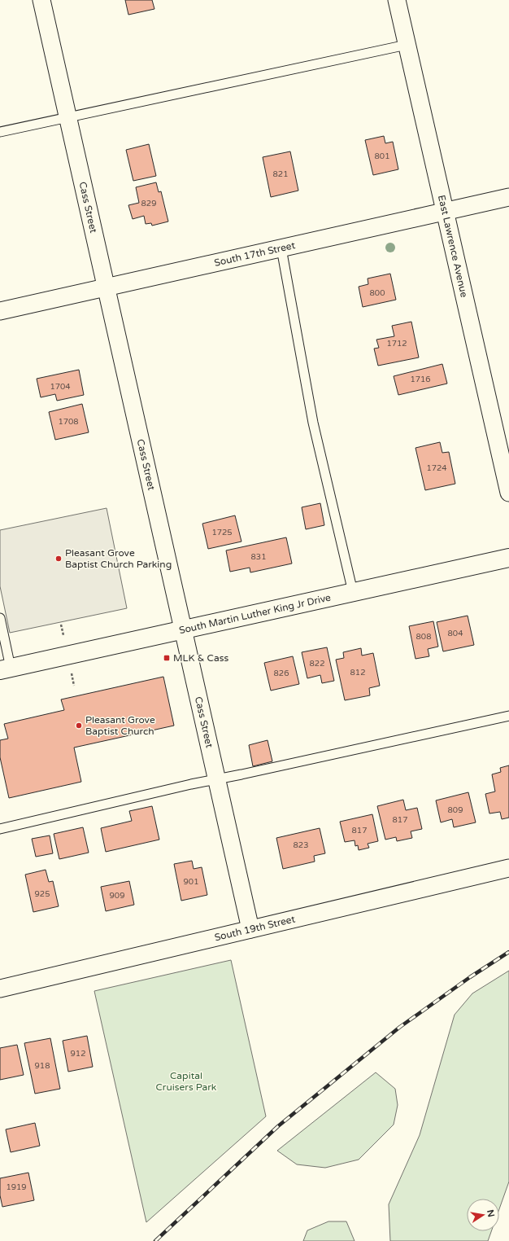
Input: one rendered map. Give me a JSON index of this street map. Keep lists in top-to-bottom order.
{
  "streets": {
    "street": [
      "Cass Street",
      "East Lawrence Avenue",
      "South 17th Street",
      "South Martin Luther King Jr Drive",
      "South 19th Street"
    ]
  },
  "crossings": [
    ["Cass Street", "South 17th Street"],
    ["Cass Street", "South Martin Luther King Jr Drive"],
    ["Cass Street", "South 19th Street"],
    ["East Lawrence Avenue", "South 17th Street"]
  ],
  "parks": ["Capital Cruisers Park"],
  "places": {
    "other": ["Pleasant Grove Baptist Church Parking", "Pleasant Grove Baptist Church"],
    "transit": ["MLK & Cass"]
  },
  "house_numbers": [
    "801",
    "821",
    "829",
    "800",
    "1712",
    "1716",
    "1704",
    "1708",
    "1724",
    "1725",
    "831",
    "804",
    "808",
    "822",
    "812",
    "826",
    "809",
    "817",
    "817",
    "823",
    "901",
    "925",
    "909",
    "912",
    "918",
    "1919"
  ],
  "north": "right"
}
